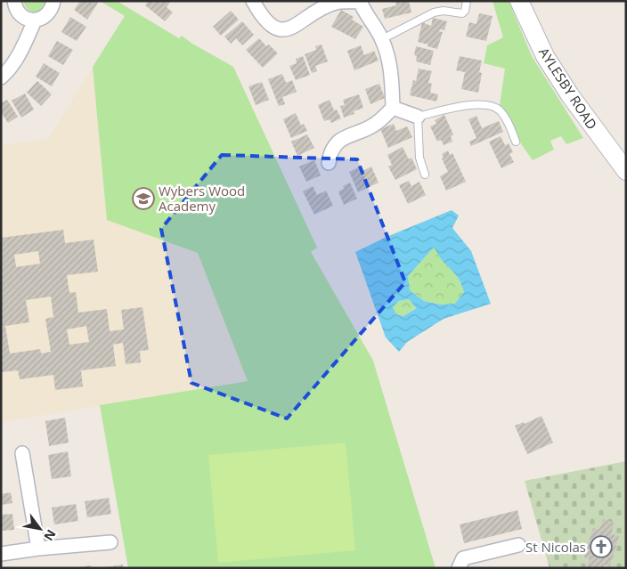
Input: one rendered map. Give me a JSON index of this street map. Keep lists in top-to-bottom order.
{
  "streets": {
    "street": ["AYLESBY ROAD"]
  },
  "places": {
    "school or university": ["Wybers Wood Academy"],
    "church": ["St Nicolas"]
  },
  "north": "bottom right"
}
